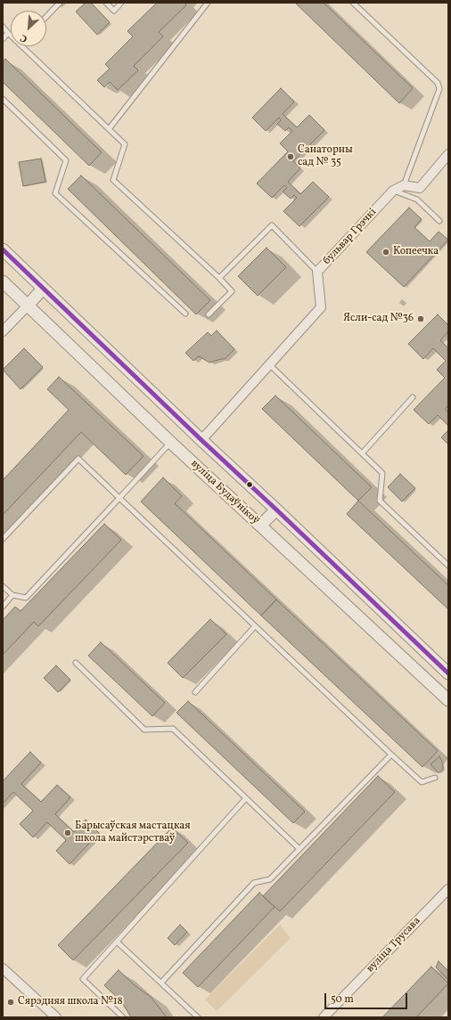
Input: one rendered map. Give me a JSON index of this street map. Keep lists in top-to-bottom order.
{
  "streets": {
    "street": ["бульвар Грэчкі", "вуліца Будаўнікоў", "вуліца Трусава"]
  },
  "crossings": [
    ["бульвар Грэчкі", "вуліца Будаўнікоў"]
  ],
  "places": [
    "Санаторны сад № 35",
    "Копеечка",
    "Ясли-сад №36",
    "Барысаўская мастацкая школа майстэрстваў",
    "Сярэдняя школа №18"
  ],
  "scale_bar": "50 m",
  "north": "bottom left"
}
